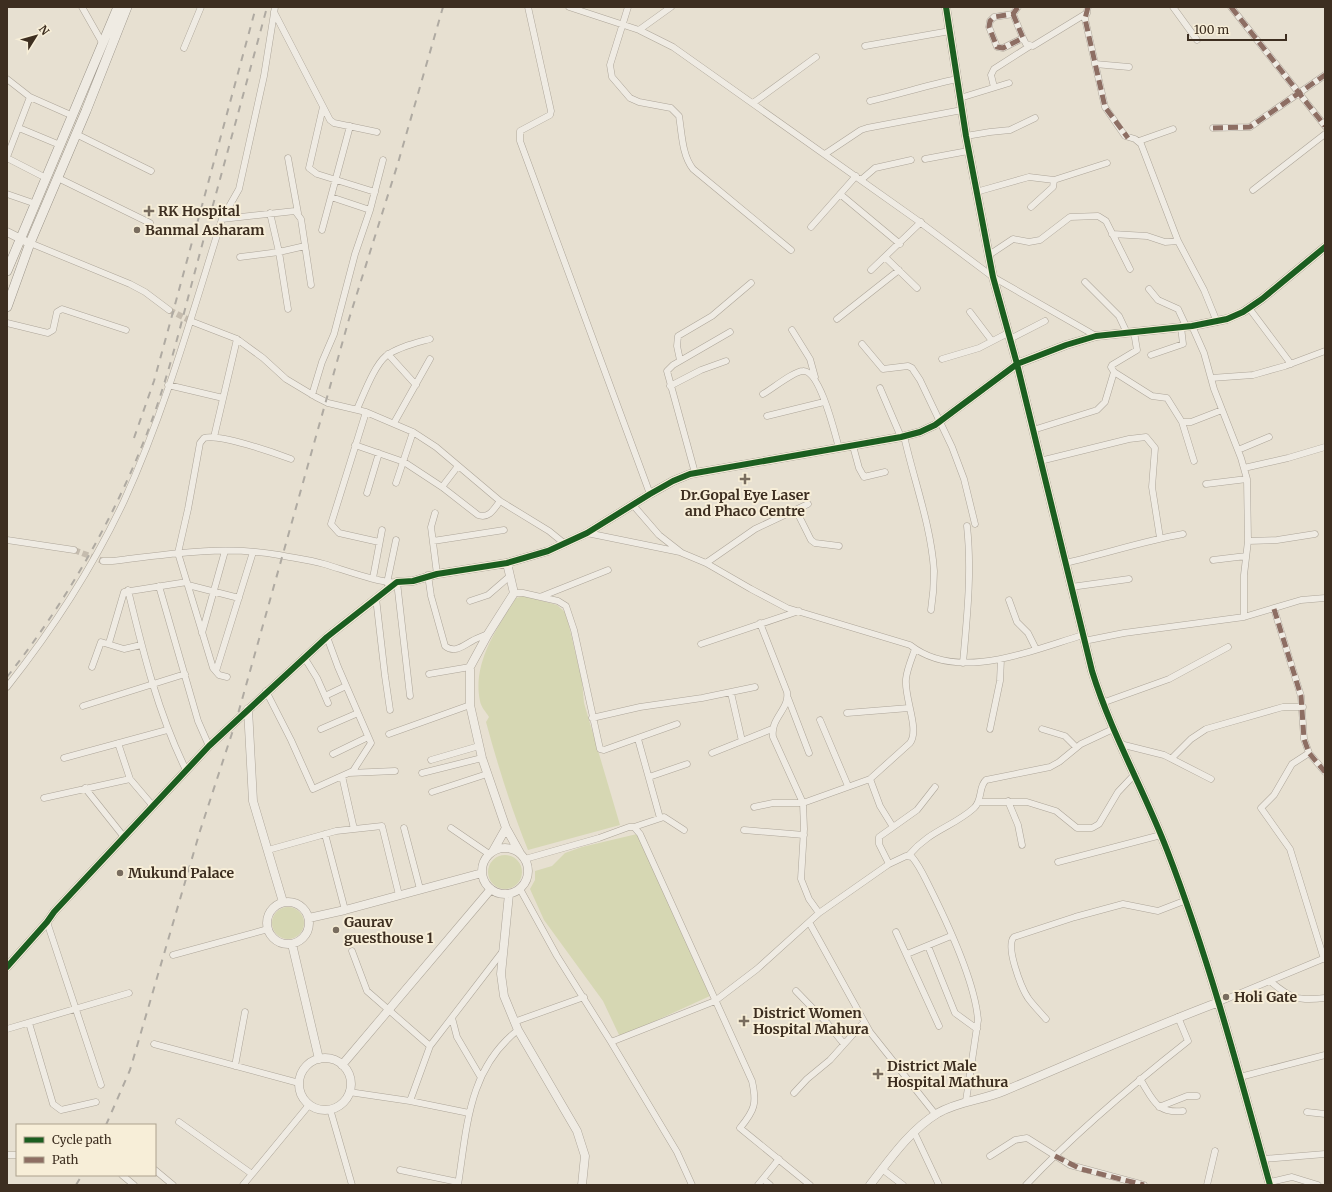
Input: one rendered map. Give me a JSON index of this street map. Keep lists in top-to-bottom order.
{
  "places": {
    "health": [
      "RK Hospital",
      "Dr.Gopal Eye Laser and Phaco Centre",
      "District Women Hospital Mahura",
      "District Male Hospital Mathura"
    ],
    "other": [
      "Banmal Asharam",
      "Mukund Palace",
      "Gaurav guesthouse 1",
      "Holi Gate"
    ]
  },
  "legend": ["Cycle path", "Path"],
  "scale_bar": "100 m",
  "north": "top right"
}
